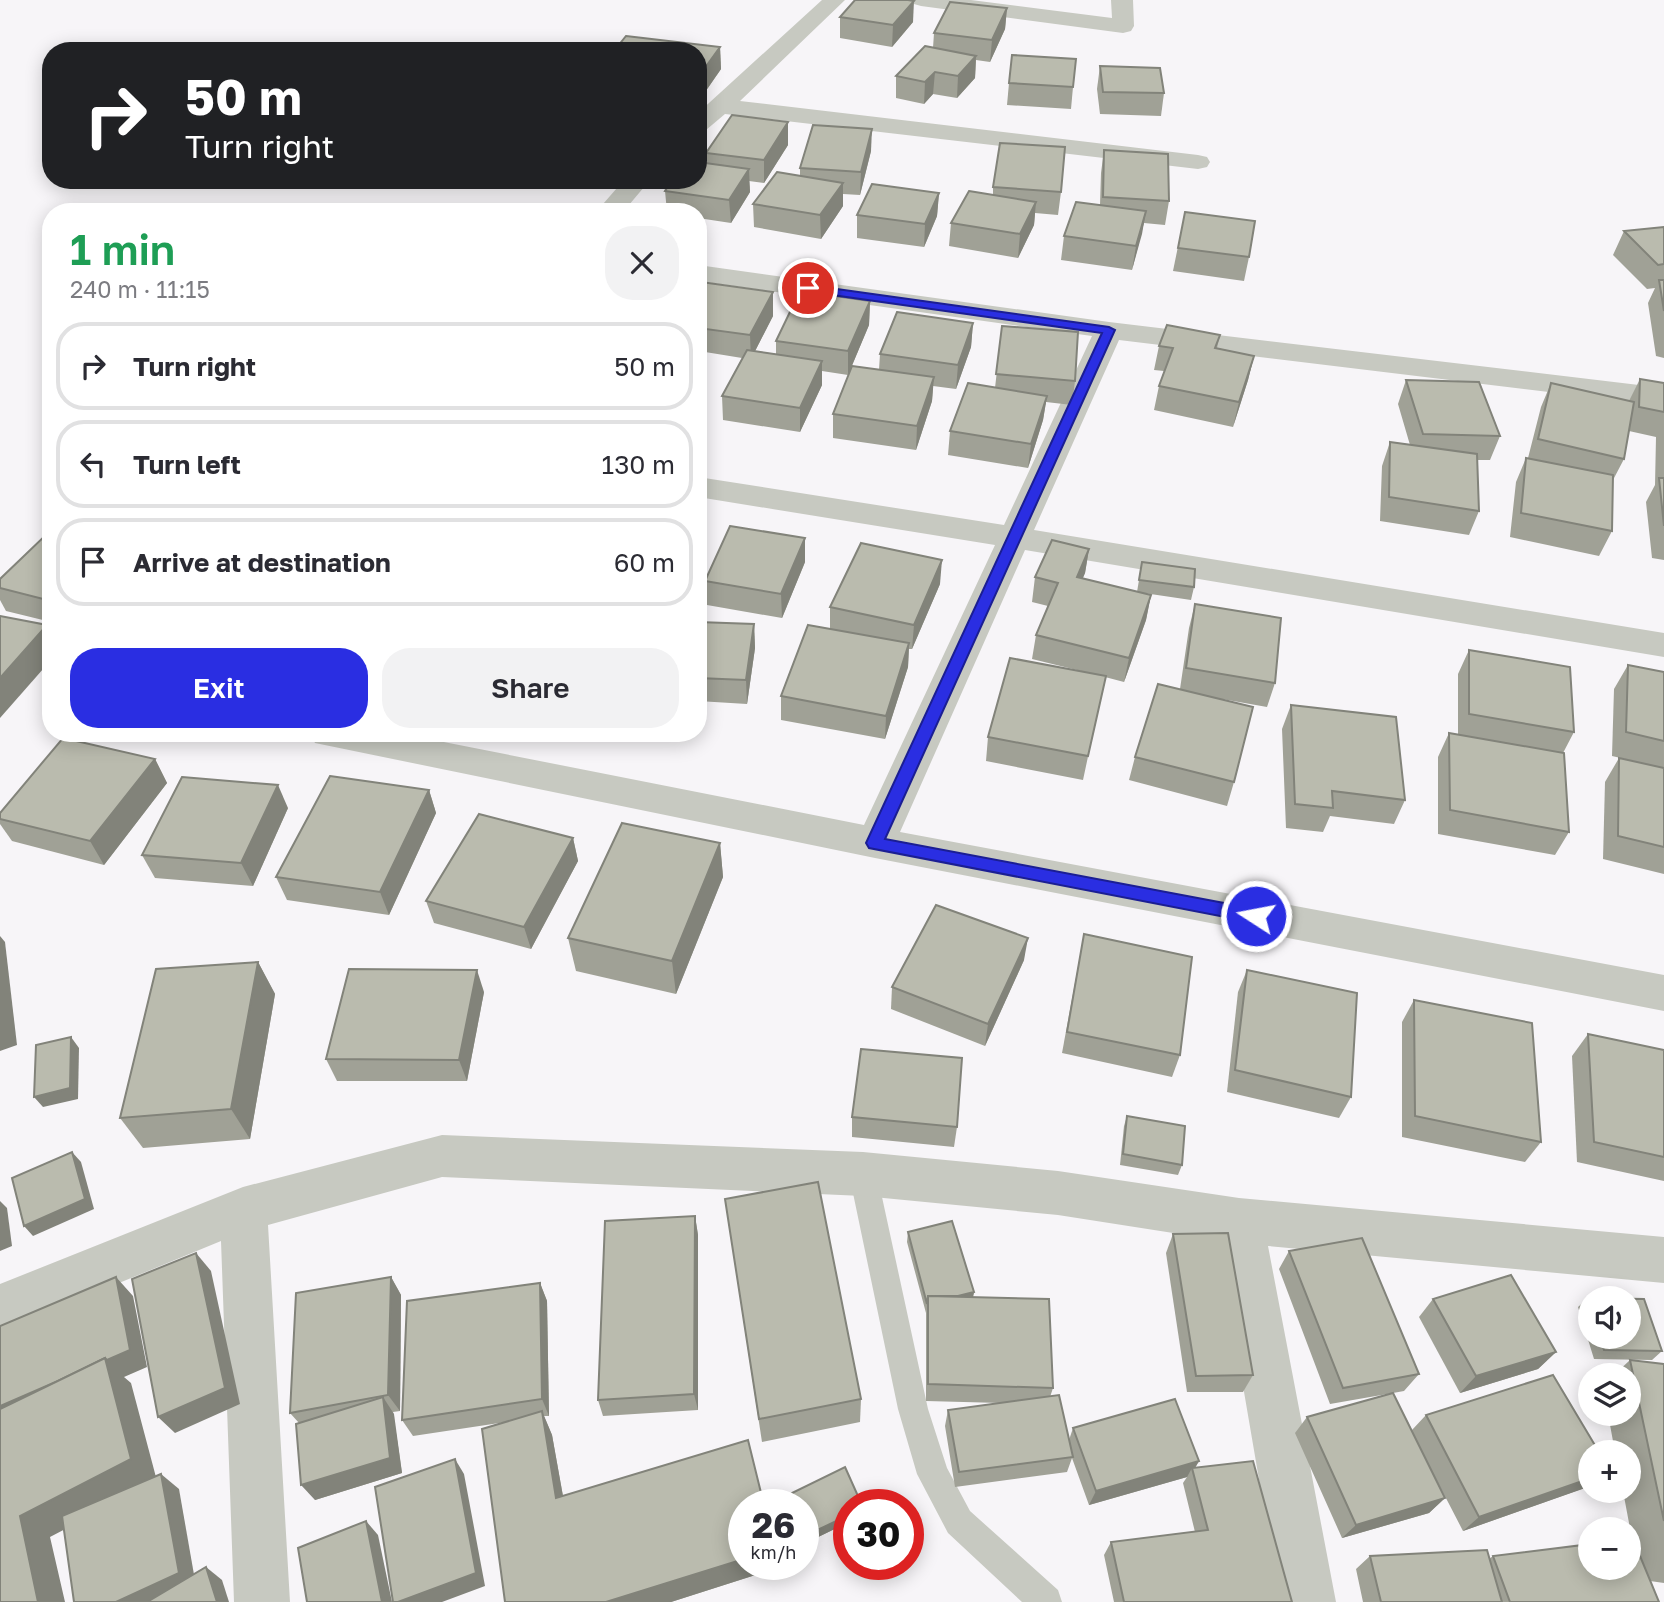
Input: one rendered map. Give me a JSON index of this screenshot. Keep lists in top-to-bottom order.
{
  "page": {
    "turn": ["50 m", "Turn right"],
    "heading": ["1 min", "240 m · 11:15"],
    "list": [
      {
        "name": "Turn right",
        "value": "50 m"
      },
      {
        "name": "Turn left",
        "value": "130 m"
      },
      {
        "name": "Arrive at destination",
        "value": "60 m"
      }
    ],
    "buttons": ["Exit", "Share"],
    "map_buttons": ["+", "−"],
    "speed": "26 km/h",
    "limit": "30"
  }
}
